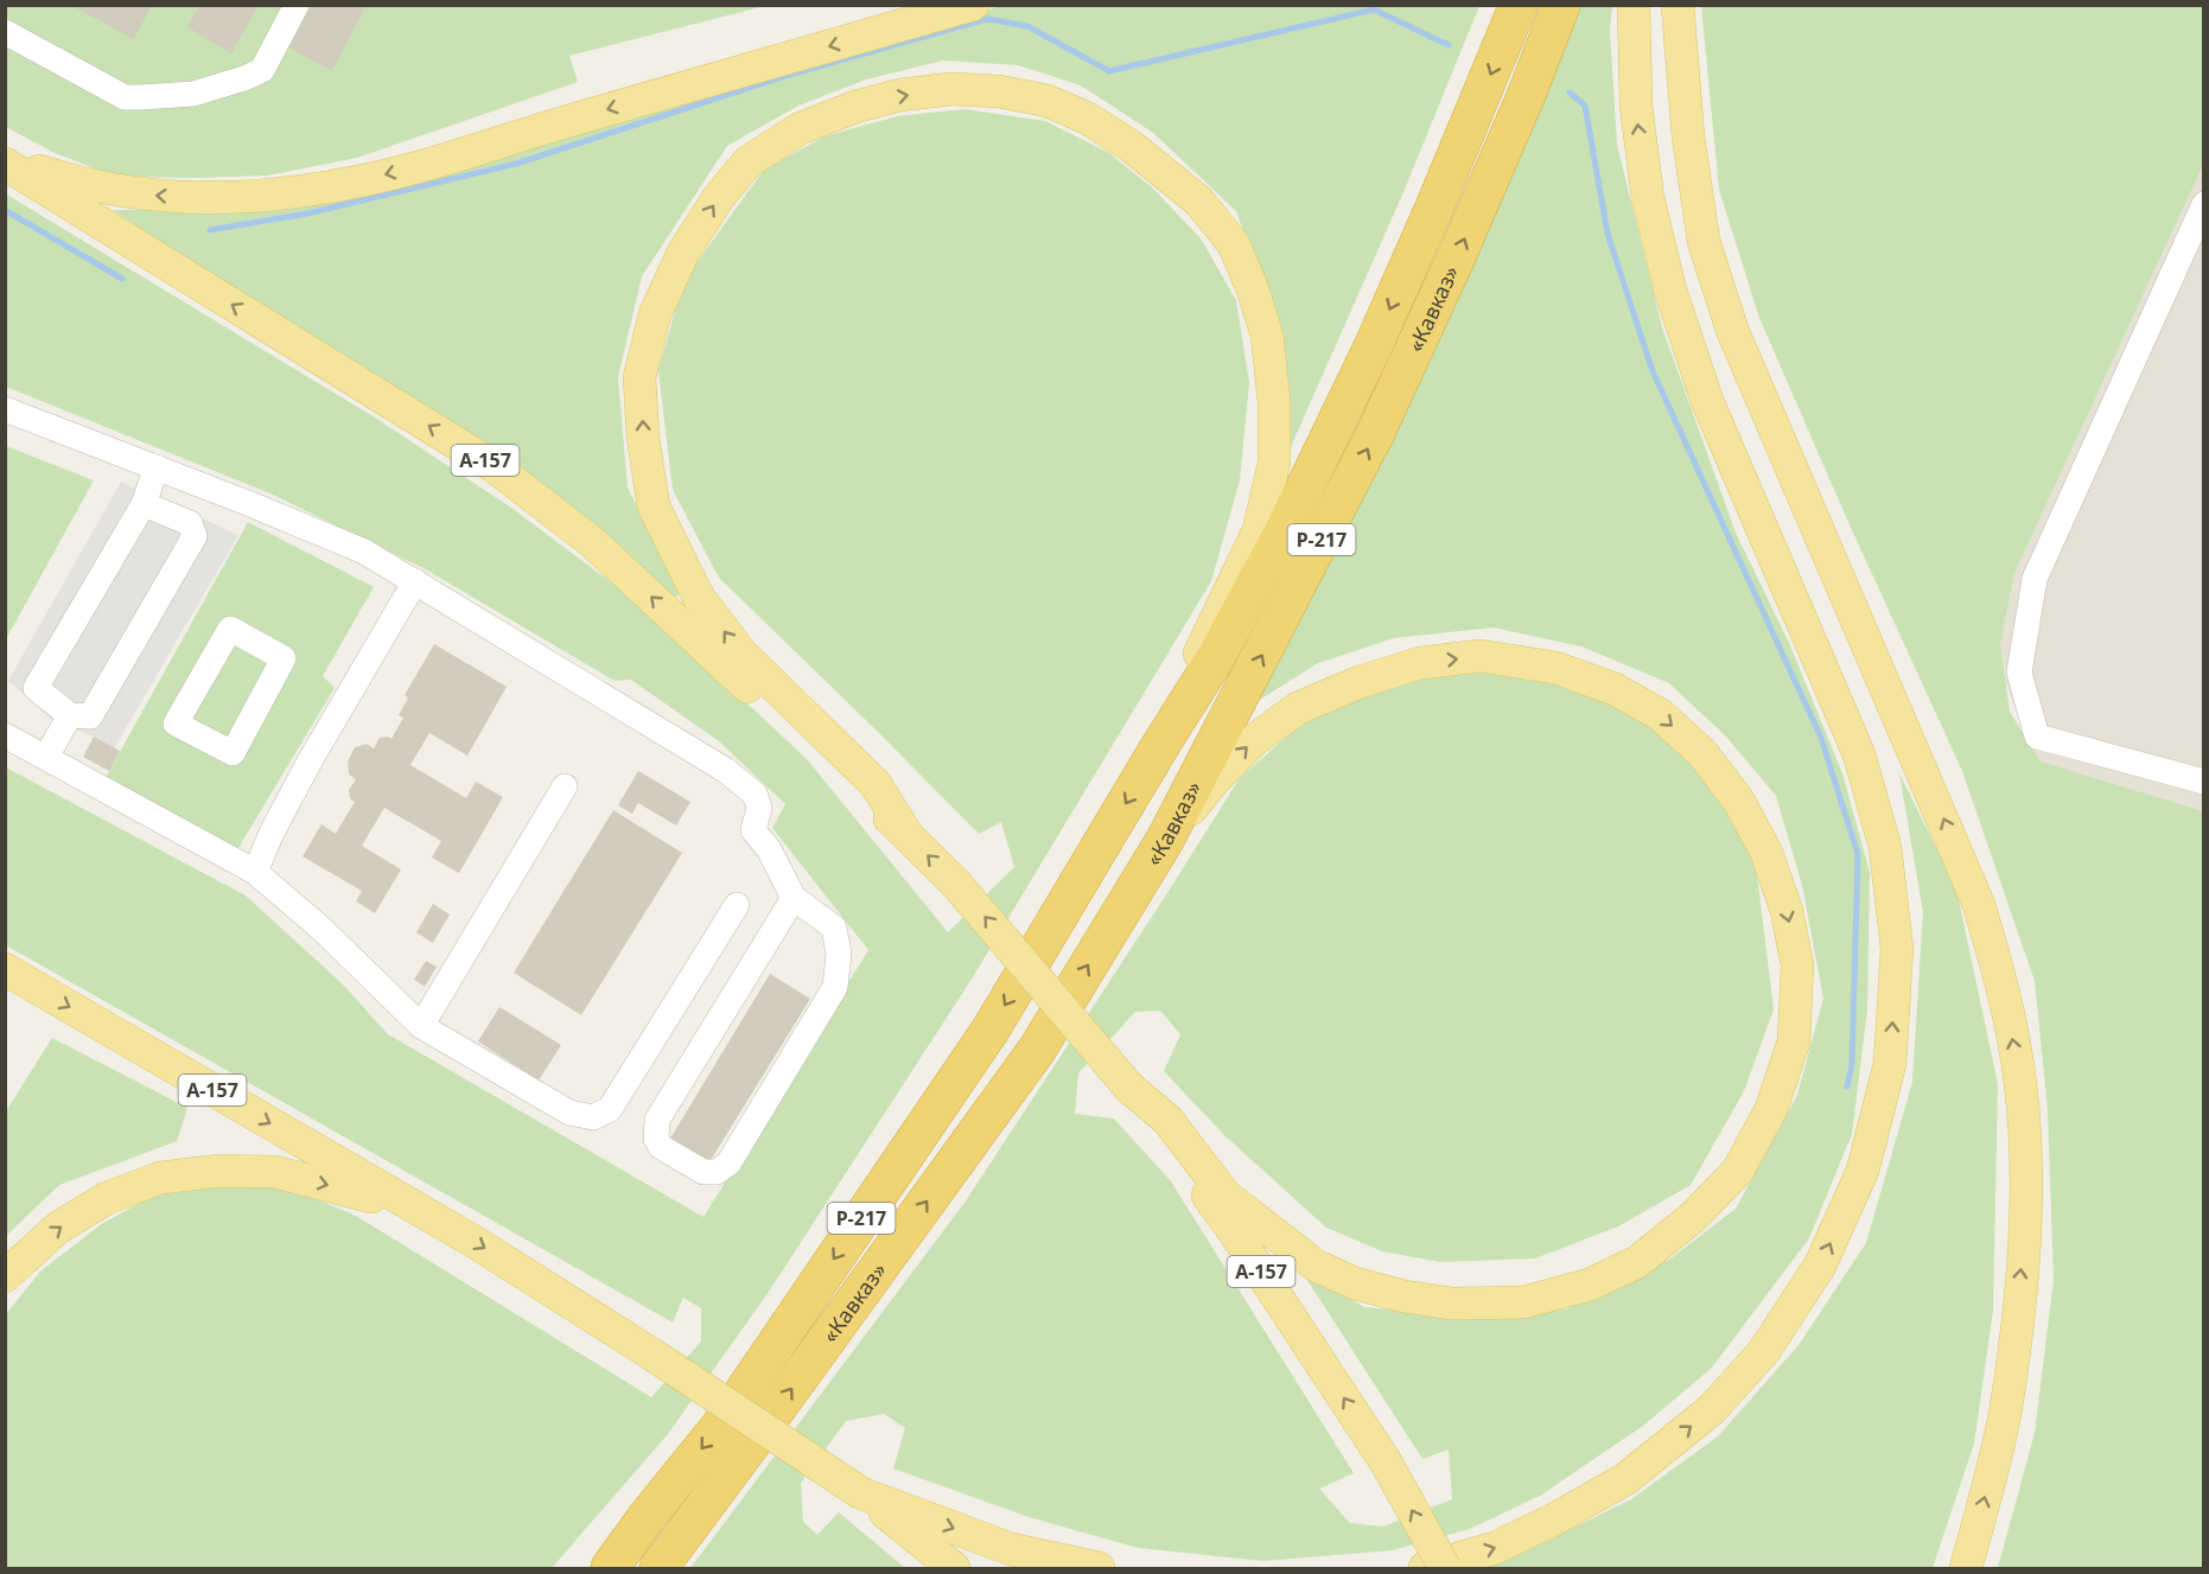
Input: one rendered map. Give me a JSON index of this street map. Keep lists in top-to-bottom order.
{
  "streets": {
    "highway": ["«Кавказ»", "Р-217"],
    "main road": ["А-157"]
  }
}
